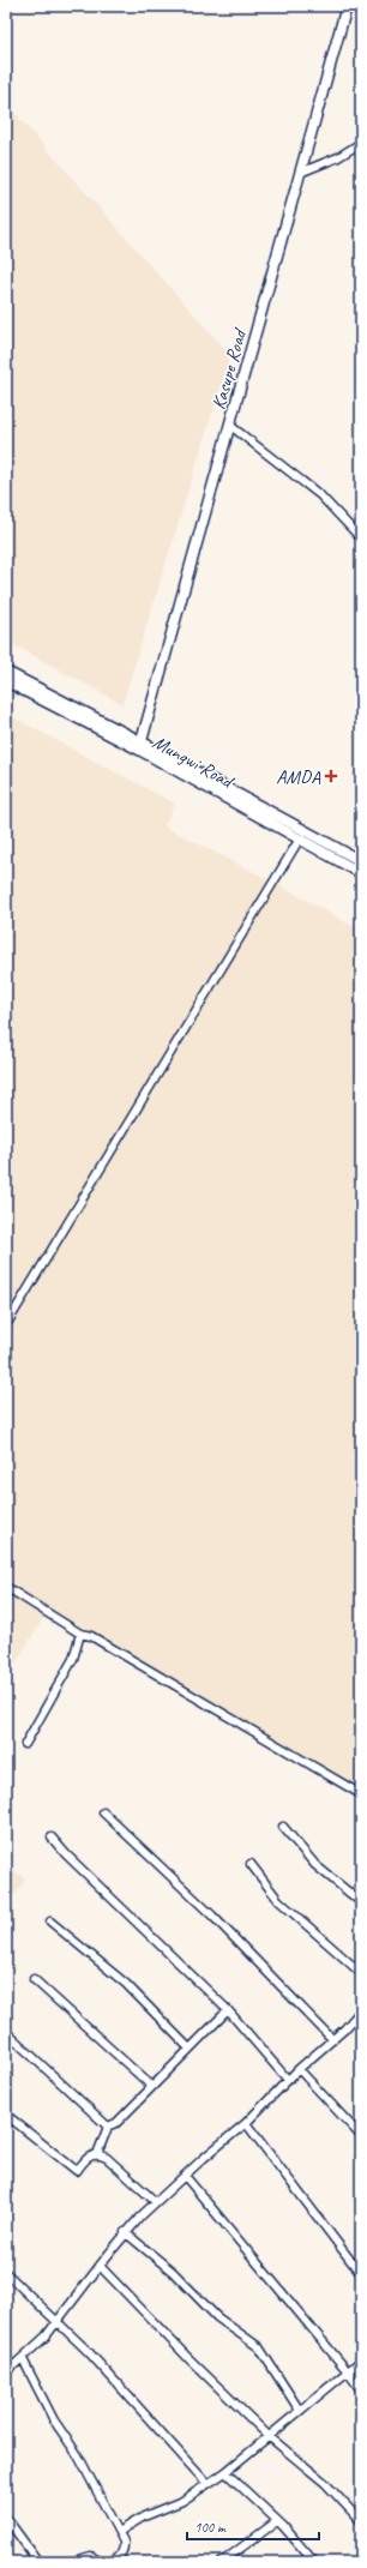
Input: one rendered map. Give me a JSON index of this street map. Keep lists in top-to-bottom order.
{
  "streets": {
    "main road": ["Kasupe Road", "Mungwi Road"]
  },
  "crossings": [
    ["Kasupe Road", "Mungwi Road"]
  ],
  "places": {
    "health": ["AMDA"]
  },
  "scale_bar": "100 m"
}
